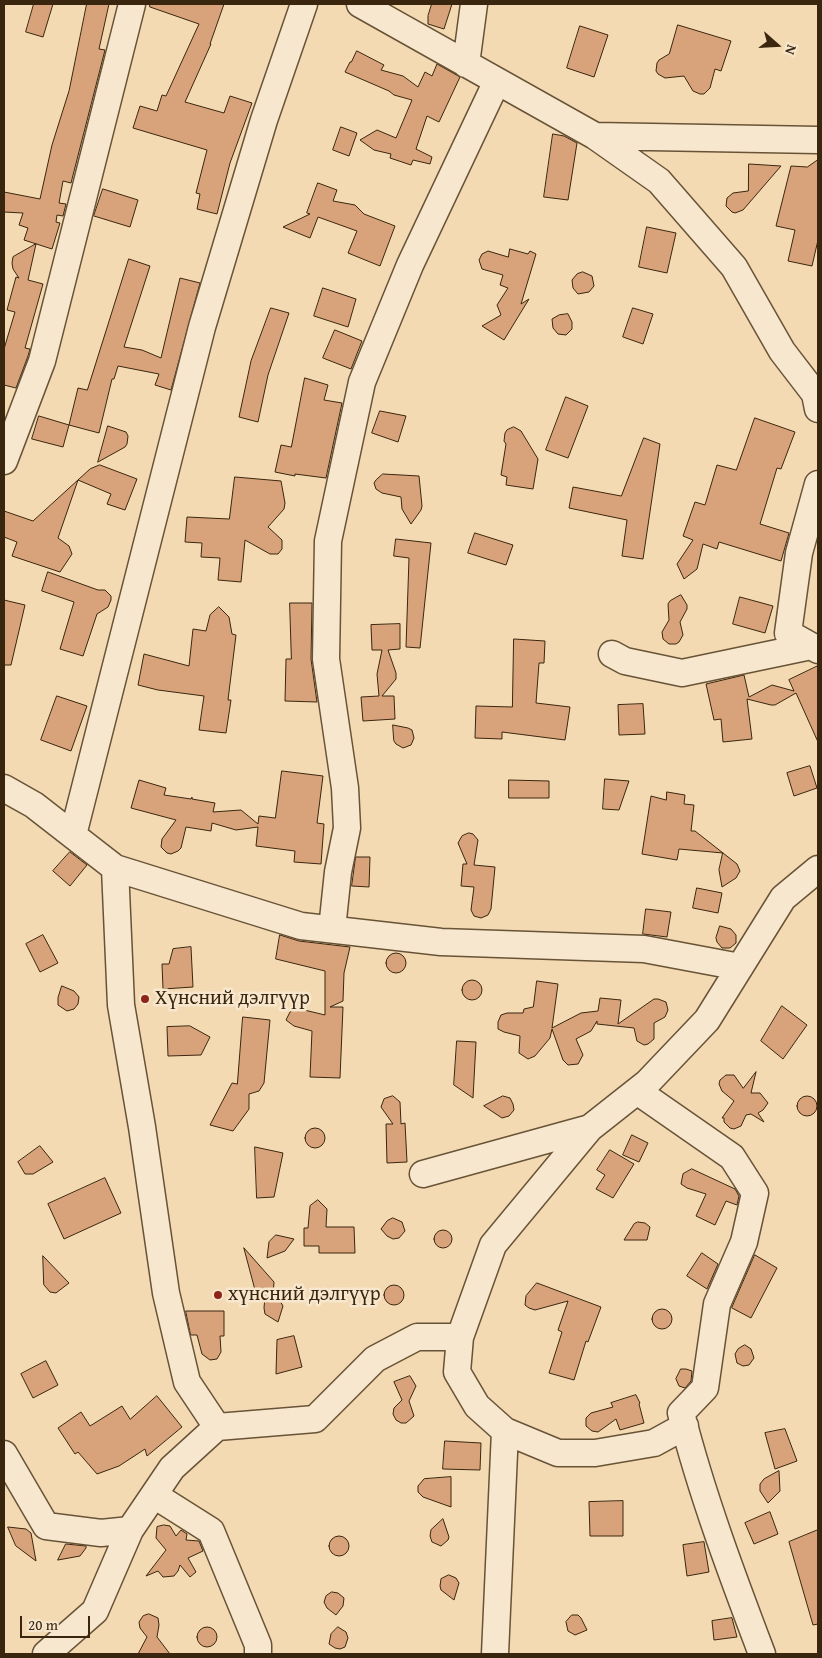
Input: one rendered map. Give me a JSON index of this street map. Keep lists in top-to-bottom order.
{
  "places": ["Хүнсний дэлгүүр", "хүнсний дэлгүүр"],
  "scale_bar": "20 m",
  "north": "right"
}
